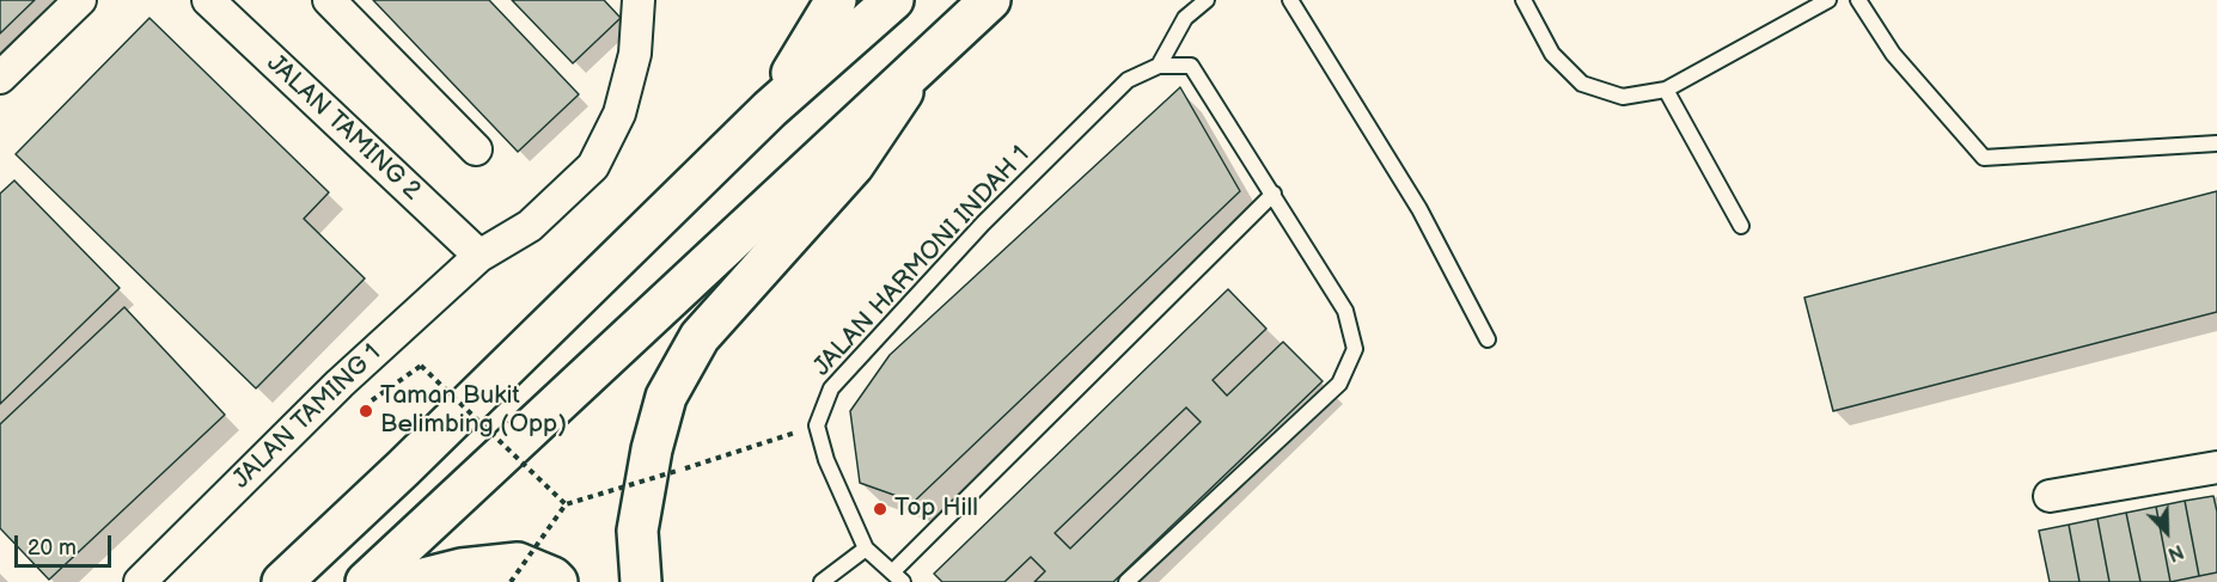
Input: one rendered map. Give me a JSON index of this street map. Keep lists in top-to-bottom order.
{
  "streets": {
    "street": ["JALAN TAMING 2", "JALAN TAMING 1"],
    "lane": ["JALAN HARMONI INDAH 1"]
  },
  "crossings": [
    ["JALAN TAMING 2", "JALAN TAMING 1"]
  ],
  "places": ["Taman Bukit Belimbing (Opp)", "Top Hill"],
  "scale_bar": "20 m",
  "north": "bottom right"
}
